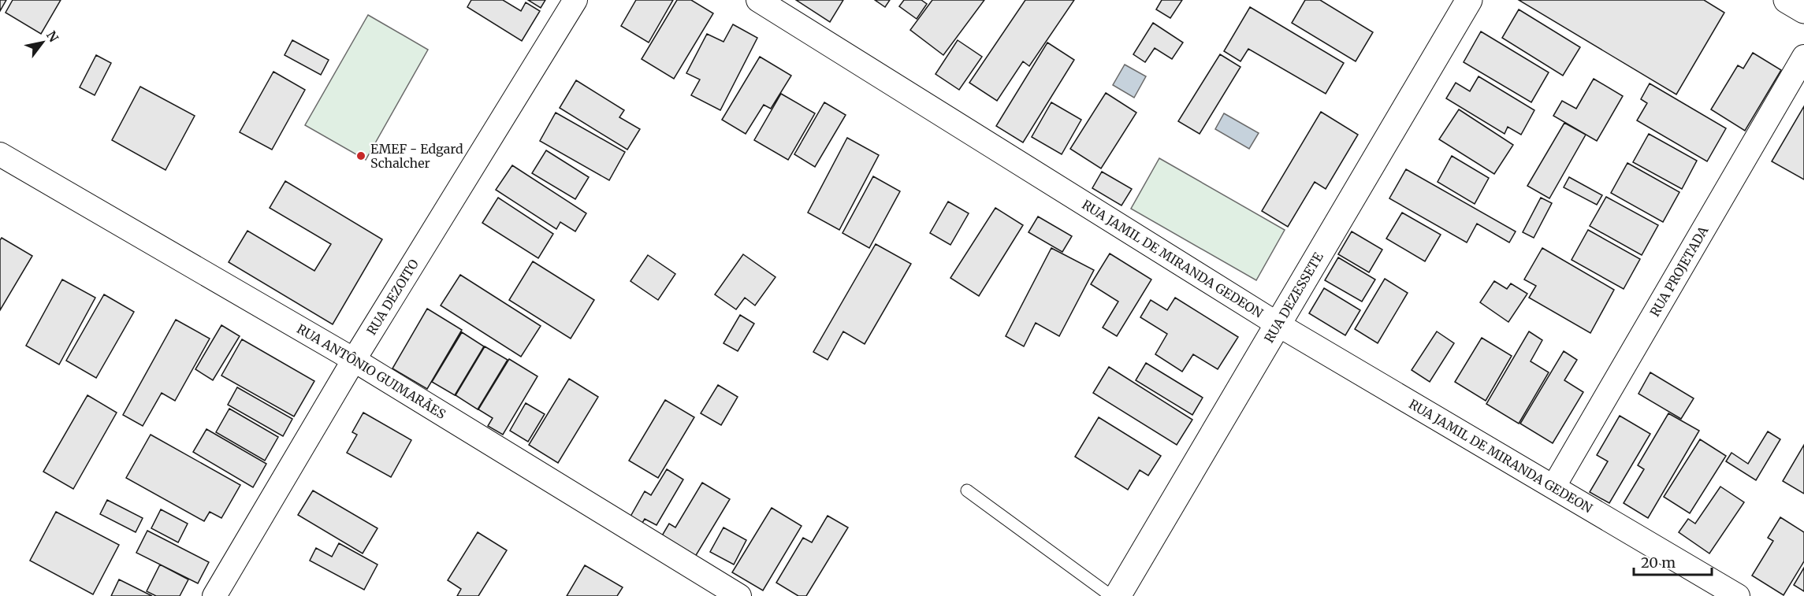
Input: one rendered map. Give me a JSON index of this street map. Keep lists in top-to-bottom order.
{
  "streets": {
    "street": [
      "RUA JAMIL DE MIRANDA GEDEON",
      "RUA PROJETADA",
      "RUA DEZOITO",
      "RUA DEZESSETE",
      "RUA ANTÔNIO GUIMARÃES"
    ]
  },
  "crossings": [
    ["RUA JAMIL DE MIRANDA GEDEON", "RUA PROJETADA"],
    ["RUA JAMIL DE MIRANDA GEDEON", "RUA DEZESSETE"],
    ["RUA DEZOITO", "RUA ANTÔNIO GUIMARÃES"]
  ],
  "places": ["EMEF - Edgard Schalcher"],
  "scale_bar": "20 m",
  "north": "top right"
}
